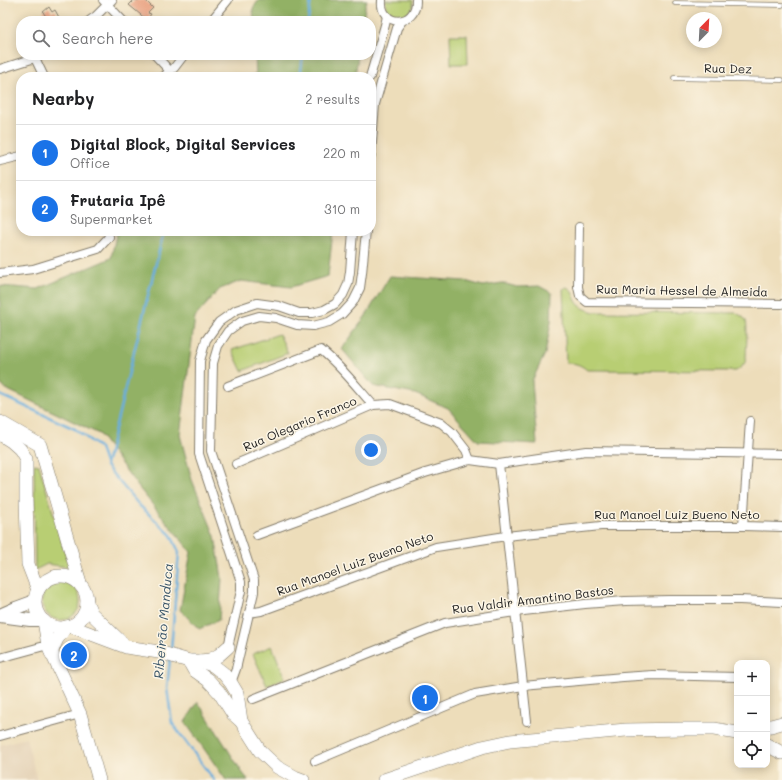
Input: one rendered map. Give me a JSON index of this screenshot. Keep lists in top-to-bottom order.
{
  "streets": {
    "street": [
      "Rua Maria Hessel de Almeida",
      "Rua Olegario Franco",
      "Rua Manoel Luiz Bueno Neto",
      "Rua Valdir Amantino Bastos"
    ],
    "lane": ["Rua Dez"]
  },
  "water": ["Ribeirão Manduca"],
  "north": "top right",
  "page": {
    "search": "Search here",
    "heading": ["Nearby", "2 results"],
    "list": [
      {
        "mark": "1",
        "name": "Digital Block, Digital Services",
        "note": "Office",
        "value": "220 m"
      },
      {
        "mark": "2",
        "name": "Frutaria Ipê",
        "note": "Supermarket",
        "value": "310 m"
      }
    ],
    "pins": ["2", "1"],
    "map_buttons": ["+", "−"]
  }
}
